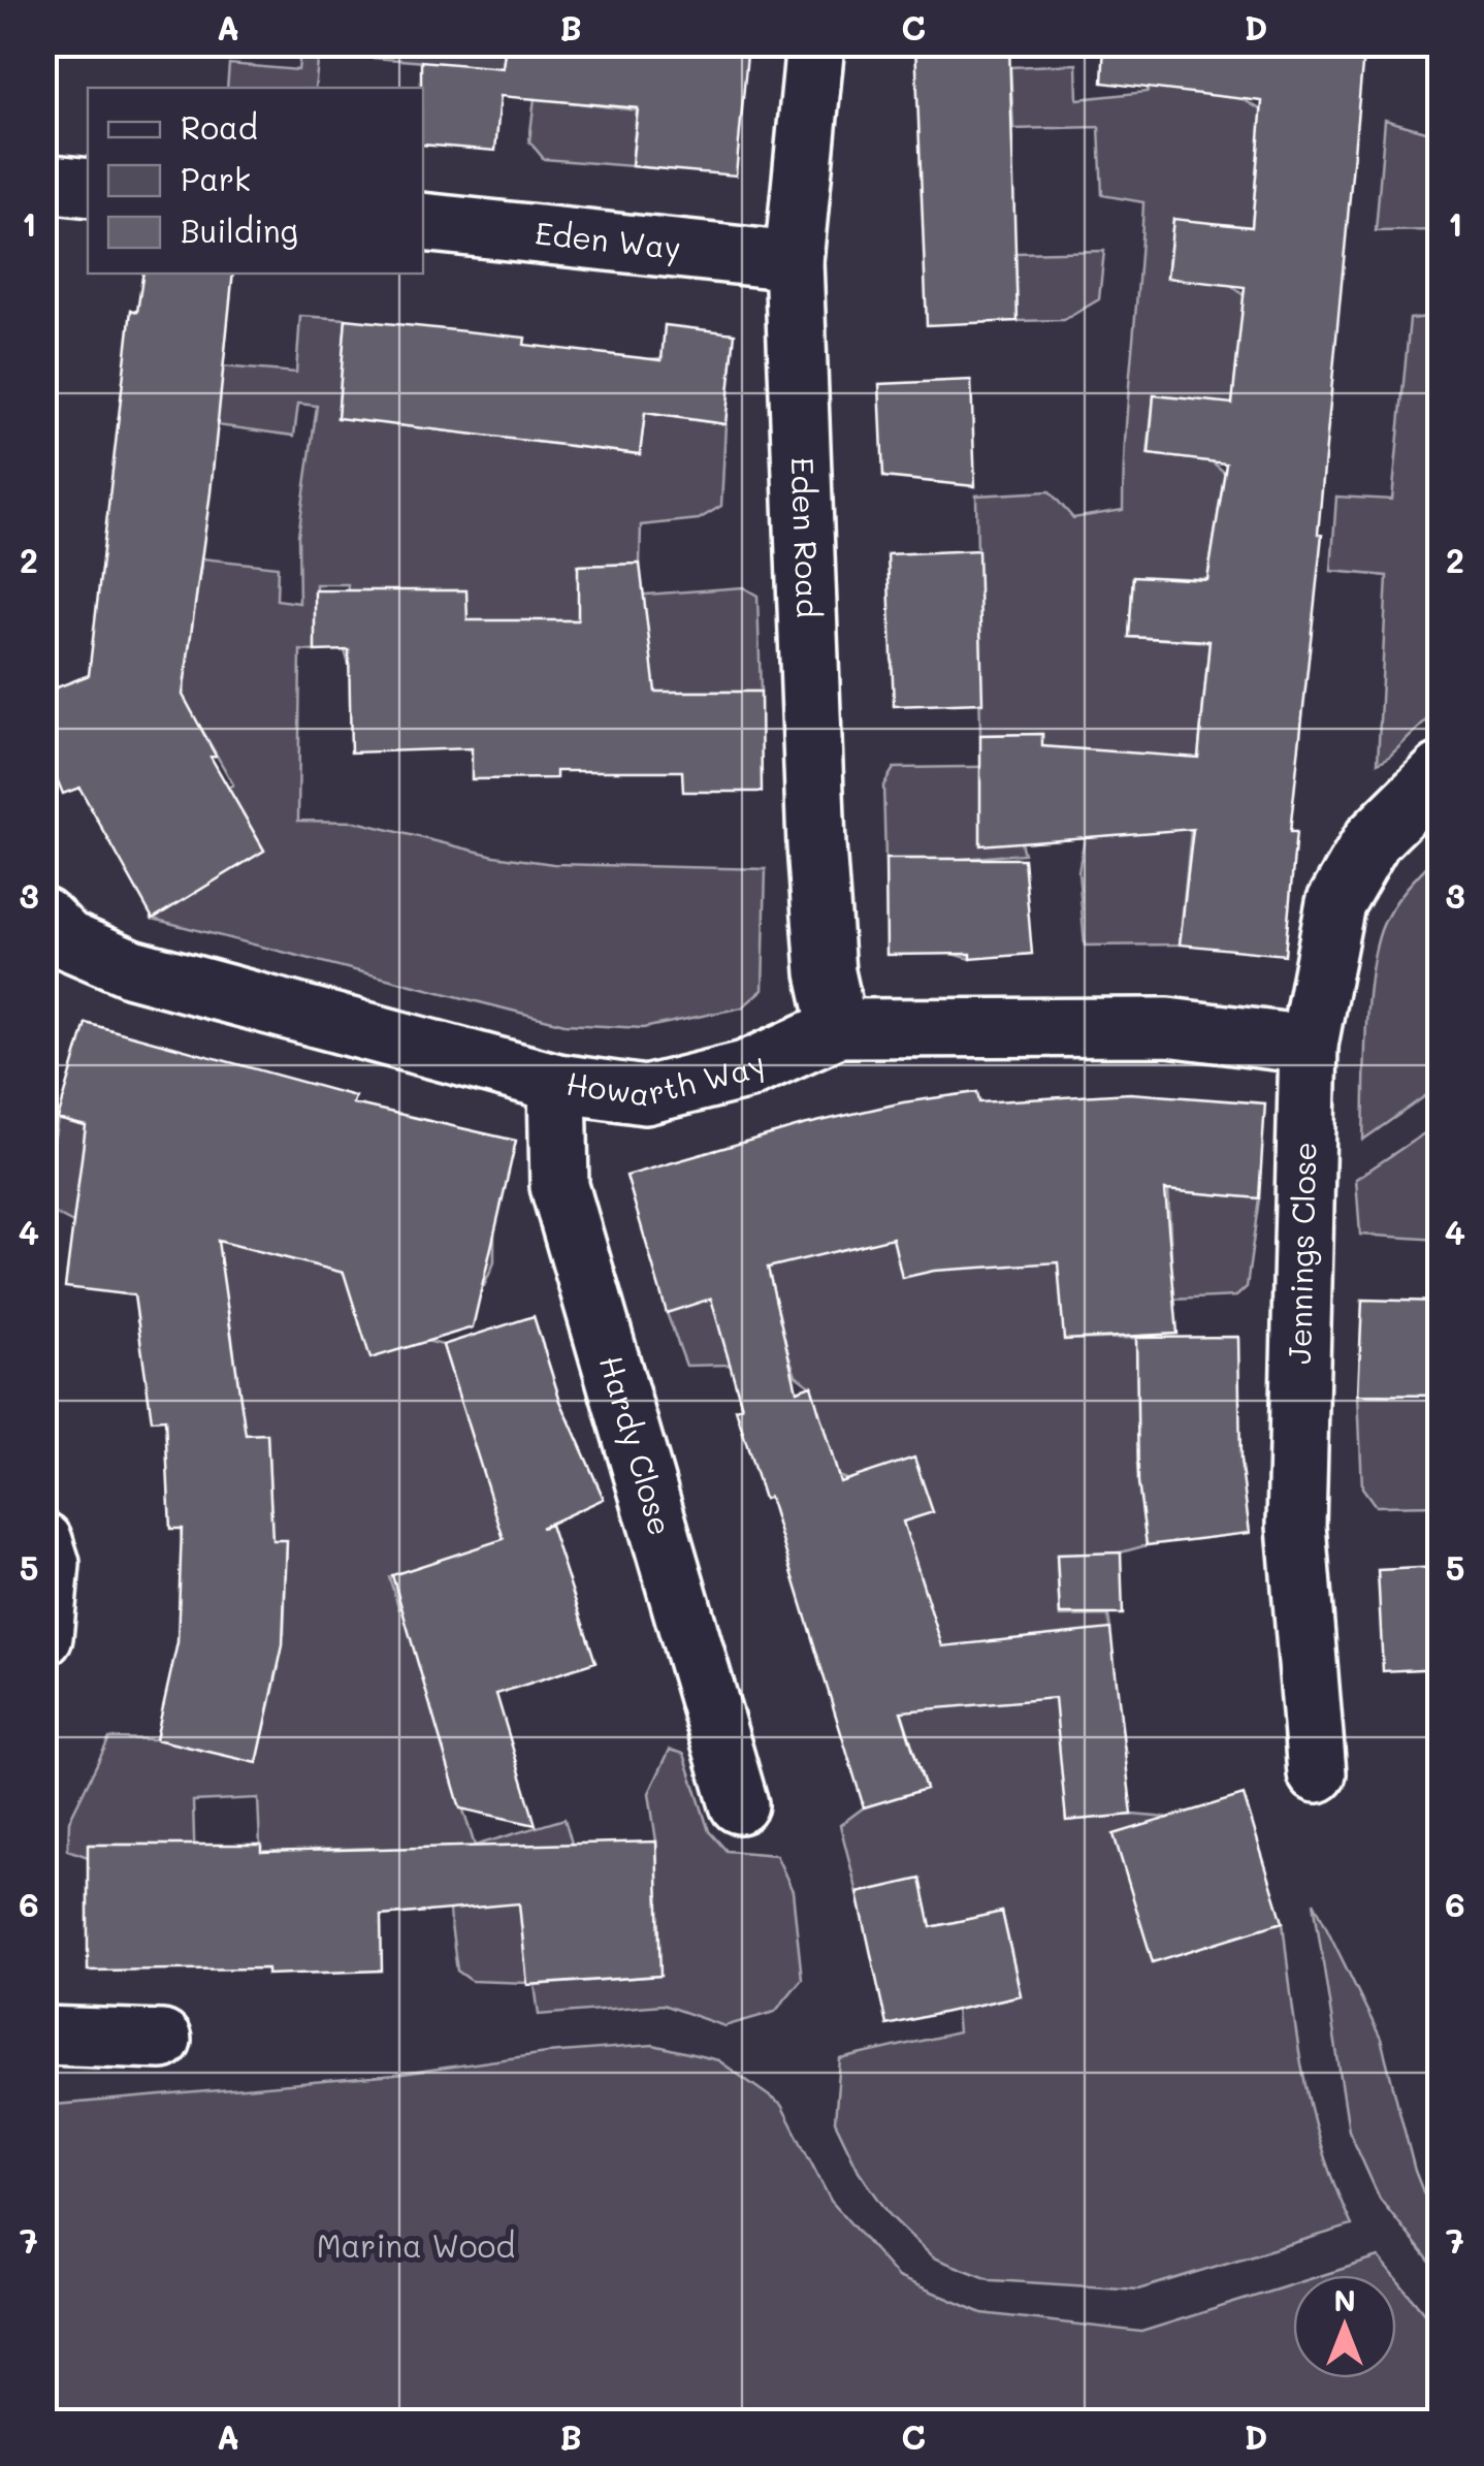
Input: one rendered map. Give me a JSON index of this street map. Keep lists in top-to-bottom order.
{
  "streets": {
    "street": [
      "Eden Way",
      "Eden Road",
      "Howarth Way",
      "Jennings Close",
      "Hardy Close"
    ]
  },
  "crossings": [
    ["Eden Way", "Eden Road"],
    ["Eden Road", "Howarth Way"],
    ["Howarth Way", "Jennings Close"],
    ["Howarth Way", "Hardy Close"]
  ],
  "parks": ["Marina Wood"],
  "legend": ["Road", "Park", "Building"],
  "north": "top",
  "grid": {
    "columns": [
      "A",
      "B",
      "C",
      "D"
    ],
    "rows": [
      "1",
      "2",
      "3",
      "4",
      "5",
      "6",
      "7"
    ]
  }
}
